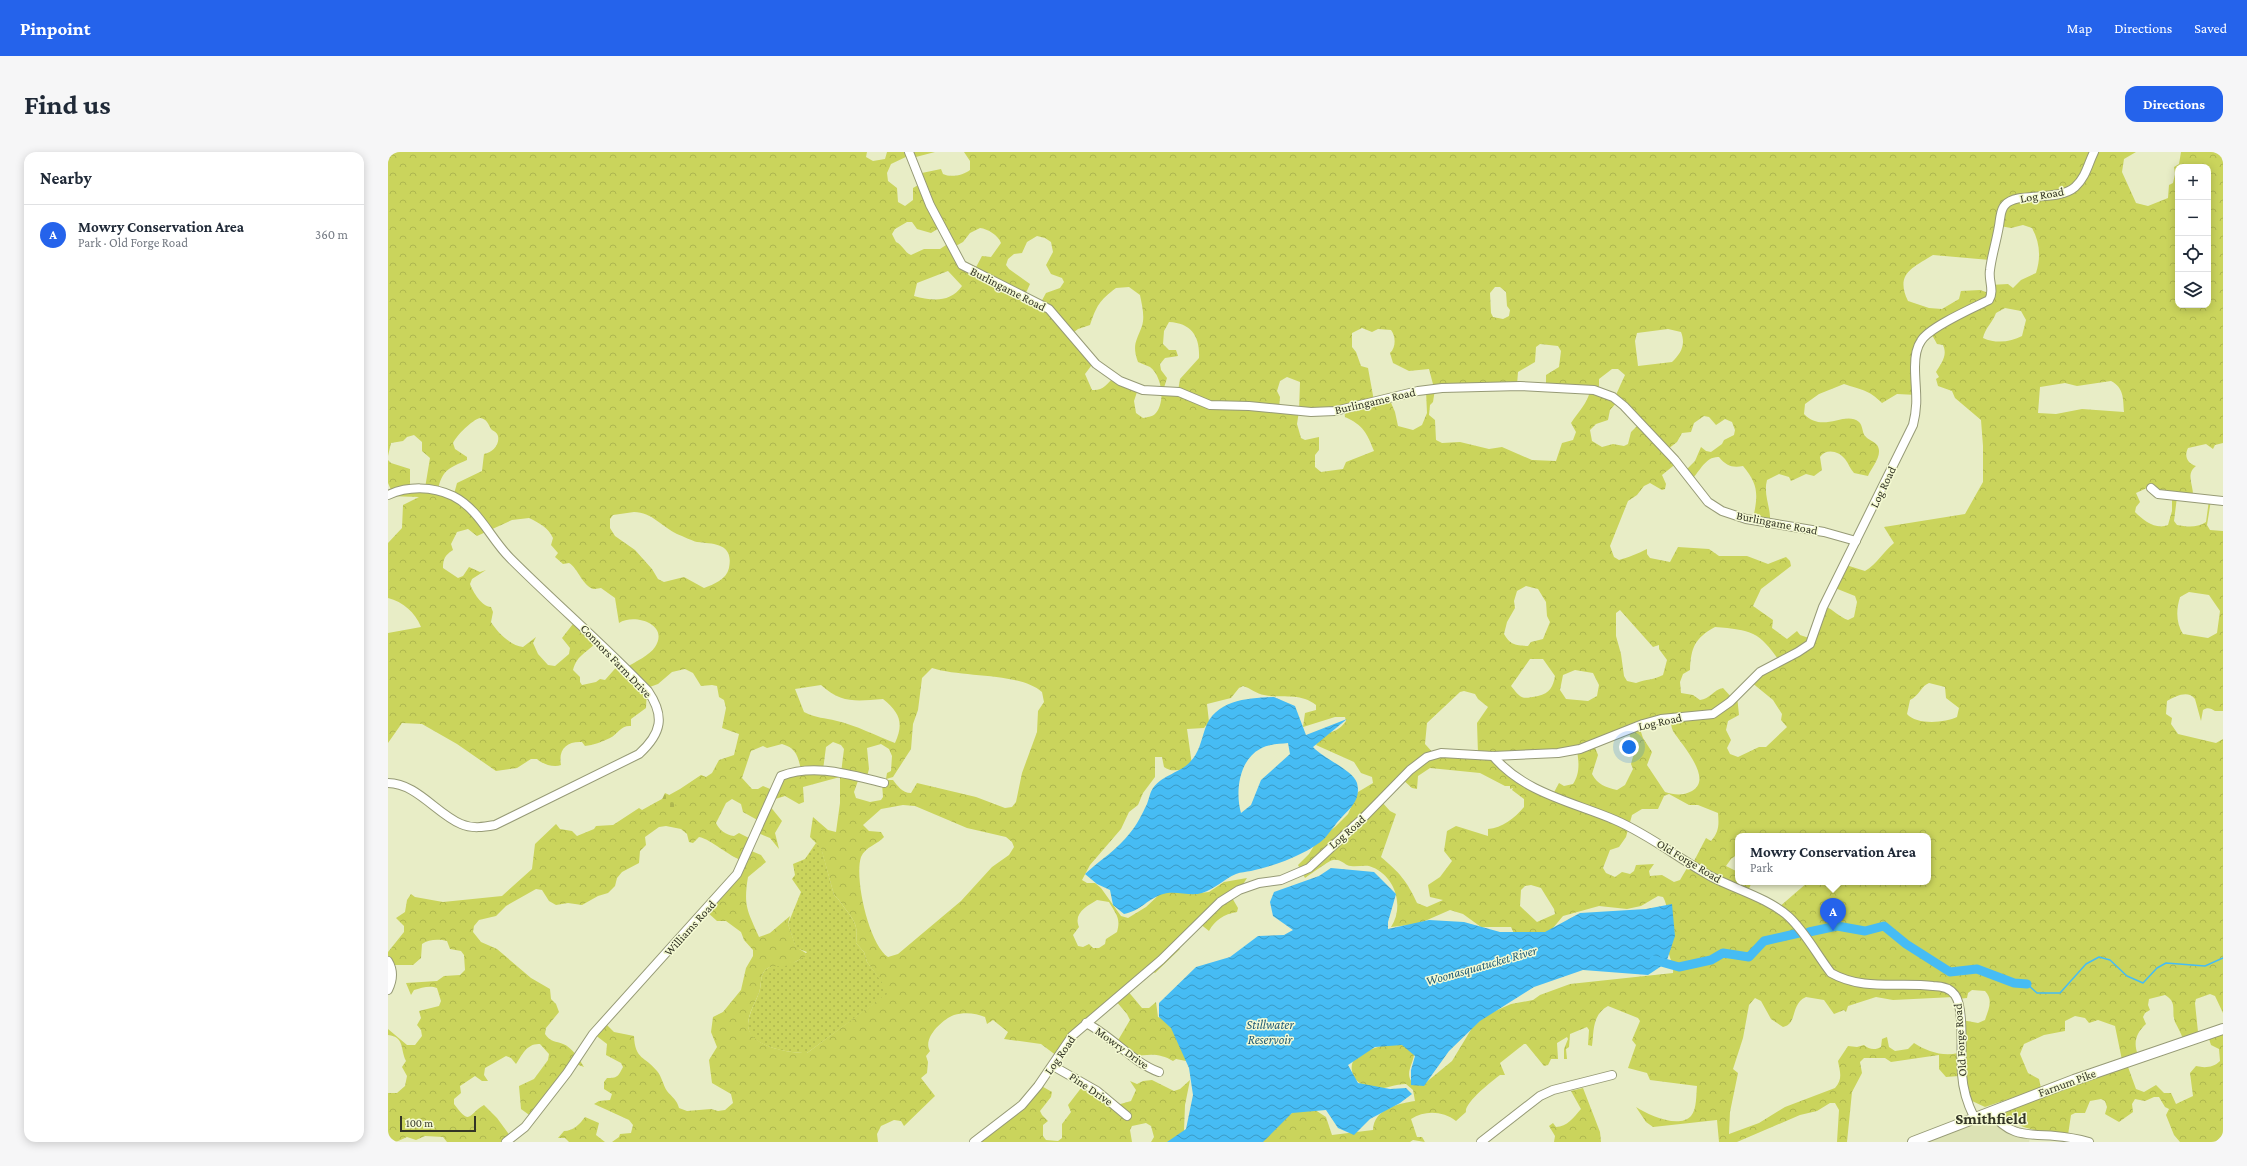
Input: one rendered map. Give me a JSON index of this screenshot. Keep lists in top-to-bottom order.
{
  "streets": {
    "main road": ["Farnum Pike"],
    "street": [
      "Log Road",
      "Burlingame Road",
      "Connors Farm Drive",
      "Old Forge Road",
      "Williams Road",
      "Mowry Drive",
      "Pine Drive"
    ]
  },
  "crossings": [
    ["Log Road", "Burlingame Road"],
    ["Log Road", "Old Forge Road"],
    ["Log Road", "Mowry Drive"],
    ["Log Road", "Pine Drive"],
    ["Old Forge Road", "Farnum Pike"]
  ],
  "districts": ["Smithfield"],
  "water": ["Woonasquatucket River", "Stillwater Reservoir"],
  "scale_bar": "100 m",
  "page": {
    "header": "Pinpoint",
    "nav": ["Map", "Directions", "Saved"],
    "buttons": "Directions",
    "title": "Find us",
    "heading": "Nearby",
    "map_buttons": ["+", "−"],
    "list": [
      {
        "mark": "A",
        "name": "Mowry Conservation Area",
        "note": "Park · Old Forge Road",
        "value": "360 m"
      }
    ],
    "popup": ["Mowry Conservation Area", "Park"],
    "pins": "A",
    "scale": "100 m"
  }
}
